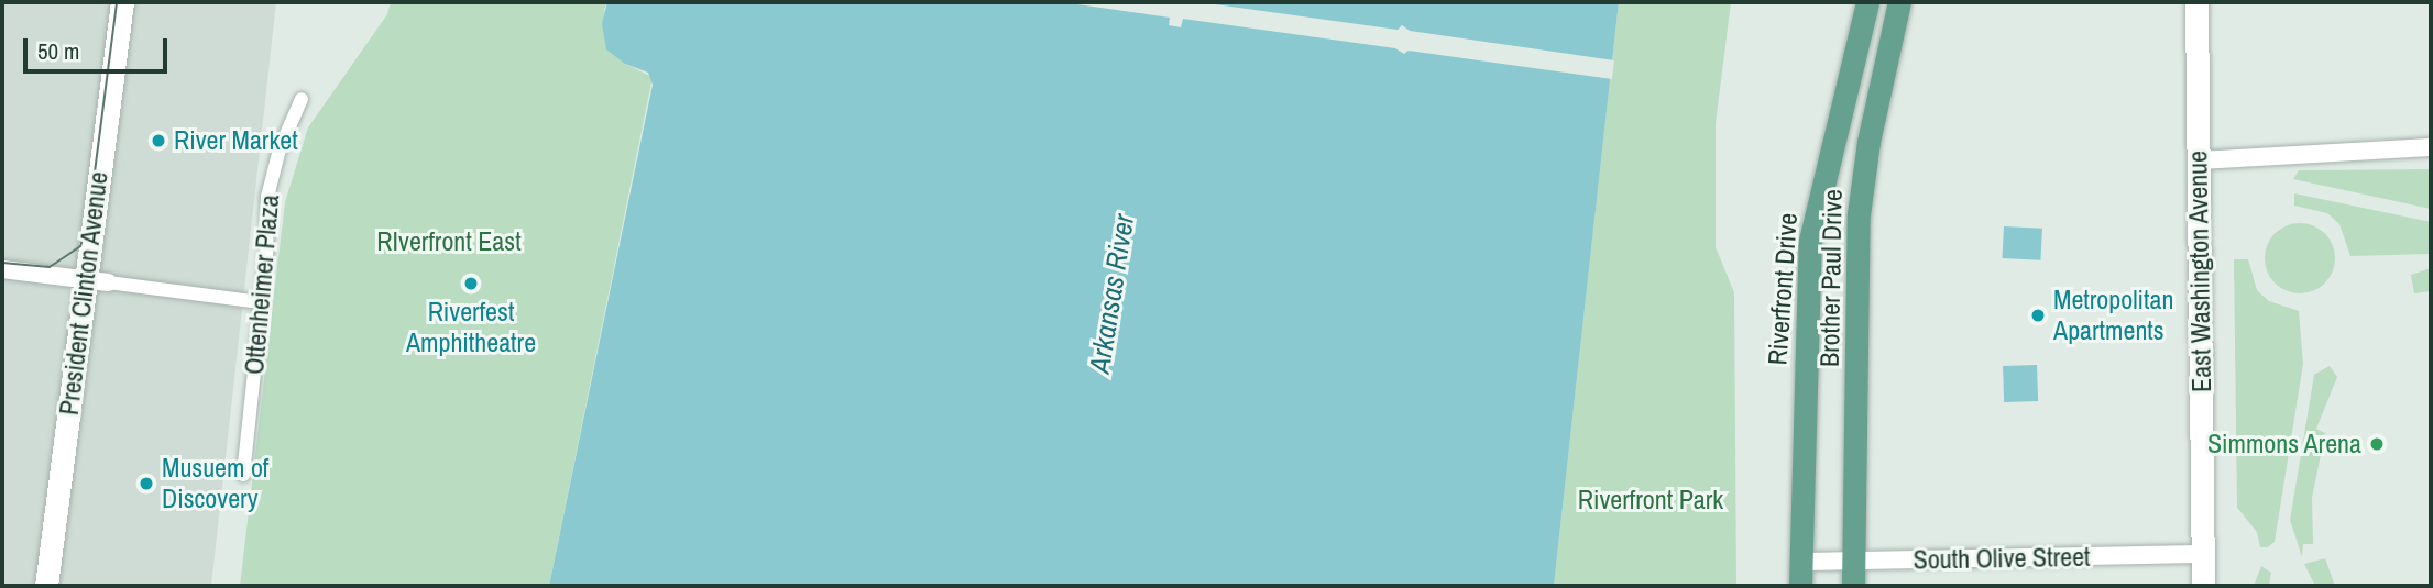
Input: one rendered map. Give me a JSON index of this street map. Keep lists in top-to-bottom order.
{
  "streets": {
    "main road": ["Brother Paul Drive", "Riverfront Drive"],
    "street": [
      "East Washington Avenue",
      "Ottenheimer Plaza",
      "President Clinton Avenue",
      "South Olive Street"
    ]
  },
  "crossings": [
    ["East Washington Avenue", "South Olive Street"],
    ["Brother Paul Drive", "South Olive Street"],
    ["Riverfront Drive", "South Olive Street"]
  ],
  "water": ["Arkansas River"],
  "parks": ["RIverfront East", "Riverfront Park"],
  "places": [
    "River Market",
    "Riverfest Amphitheatre",
    "Metropolitan Apartments",
    "Simmons Arena",
    "Musuem of Discovery"
  ],
  "scale_bar": "50 m"
}
